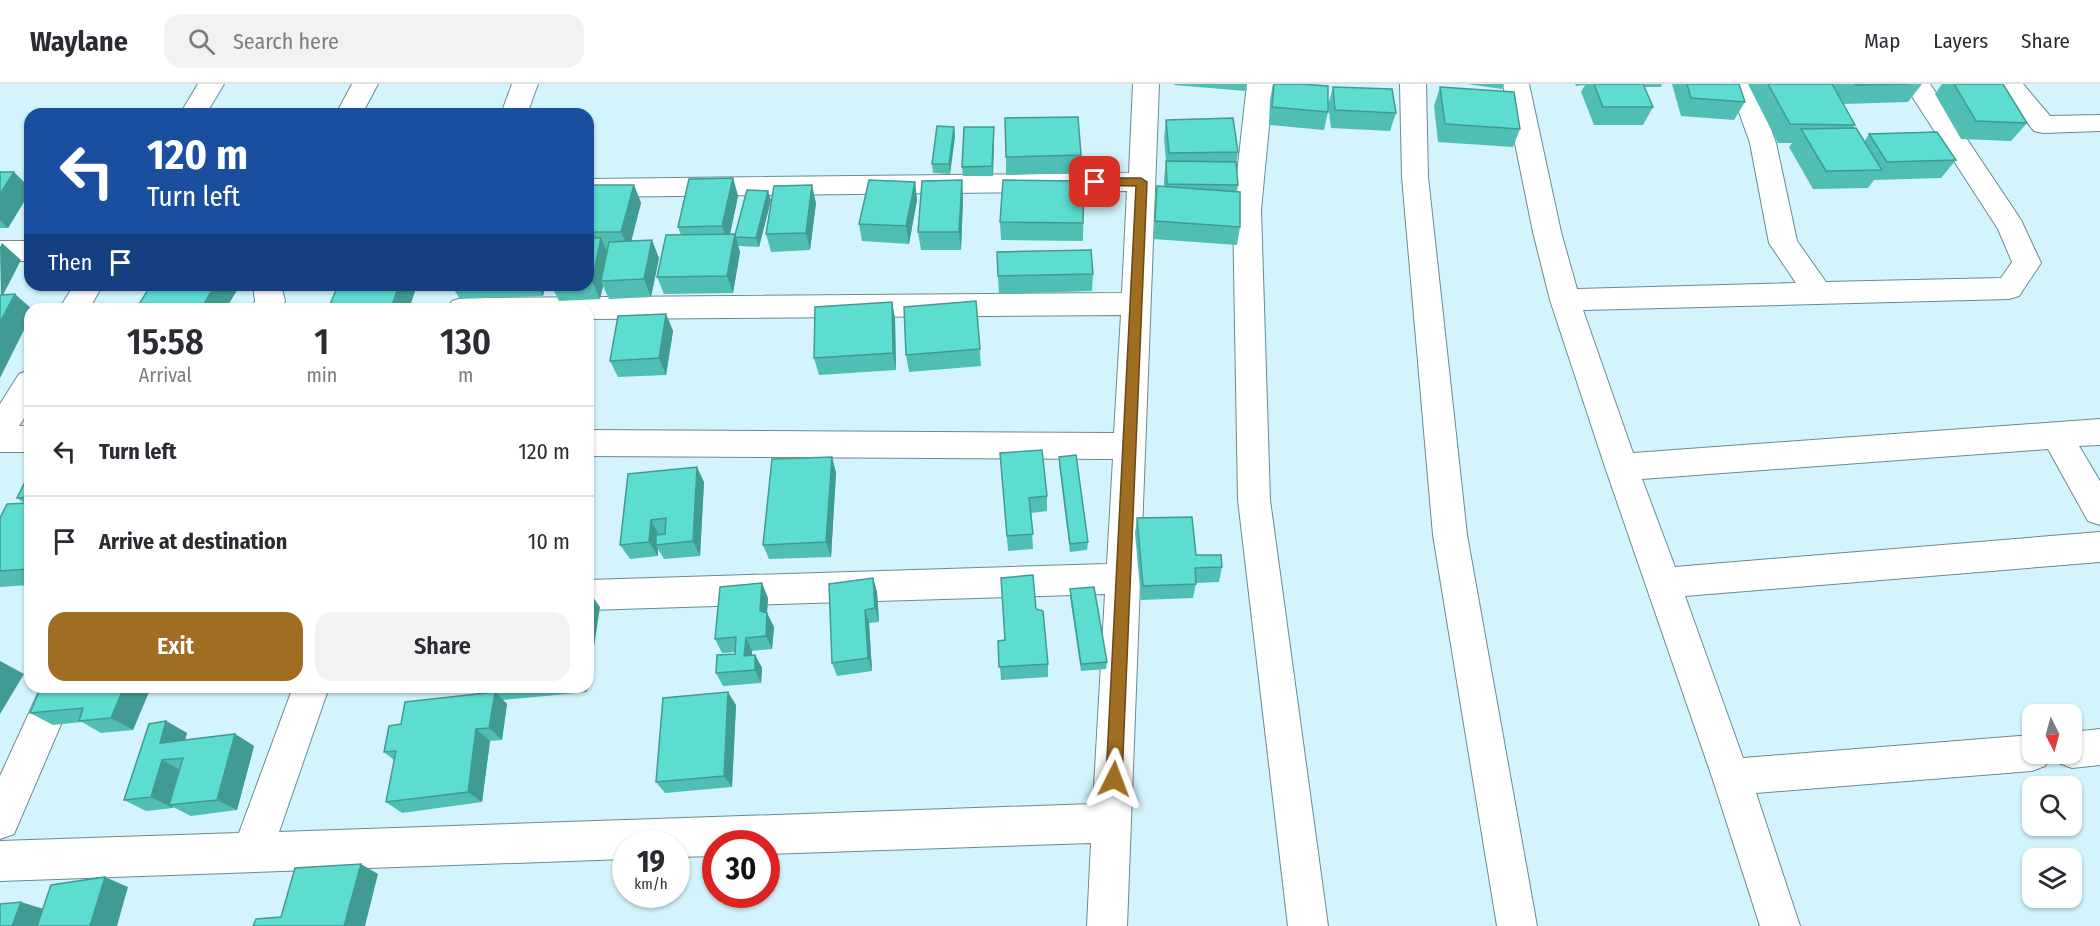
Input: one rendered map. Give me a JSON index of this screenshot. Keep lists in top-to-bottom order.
{
  "north": "bottom",
  "page": {
    "header": "Waylane",
    "search": "Search here",
    "nav": ["Map", "Layers", "Share"],
    "turn": ["120 m", "Turn left"],
    "then": "Then",
    "eta": [
      "15:58",
      "Arrival",
      "1",
      "min",
      "130",
      "m"
    ],
    "list": [
      {
        "name": "Turn left",
        "value": "120 m"
      },
      {
        "name": "Arrive at destination",
        "value": "10 m"
      }
    ],
    "buttons": ["Exit", "Share"],
    "speed": "19 km/h",
    "limit": "30"
  }
}
